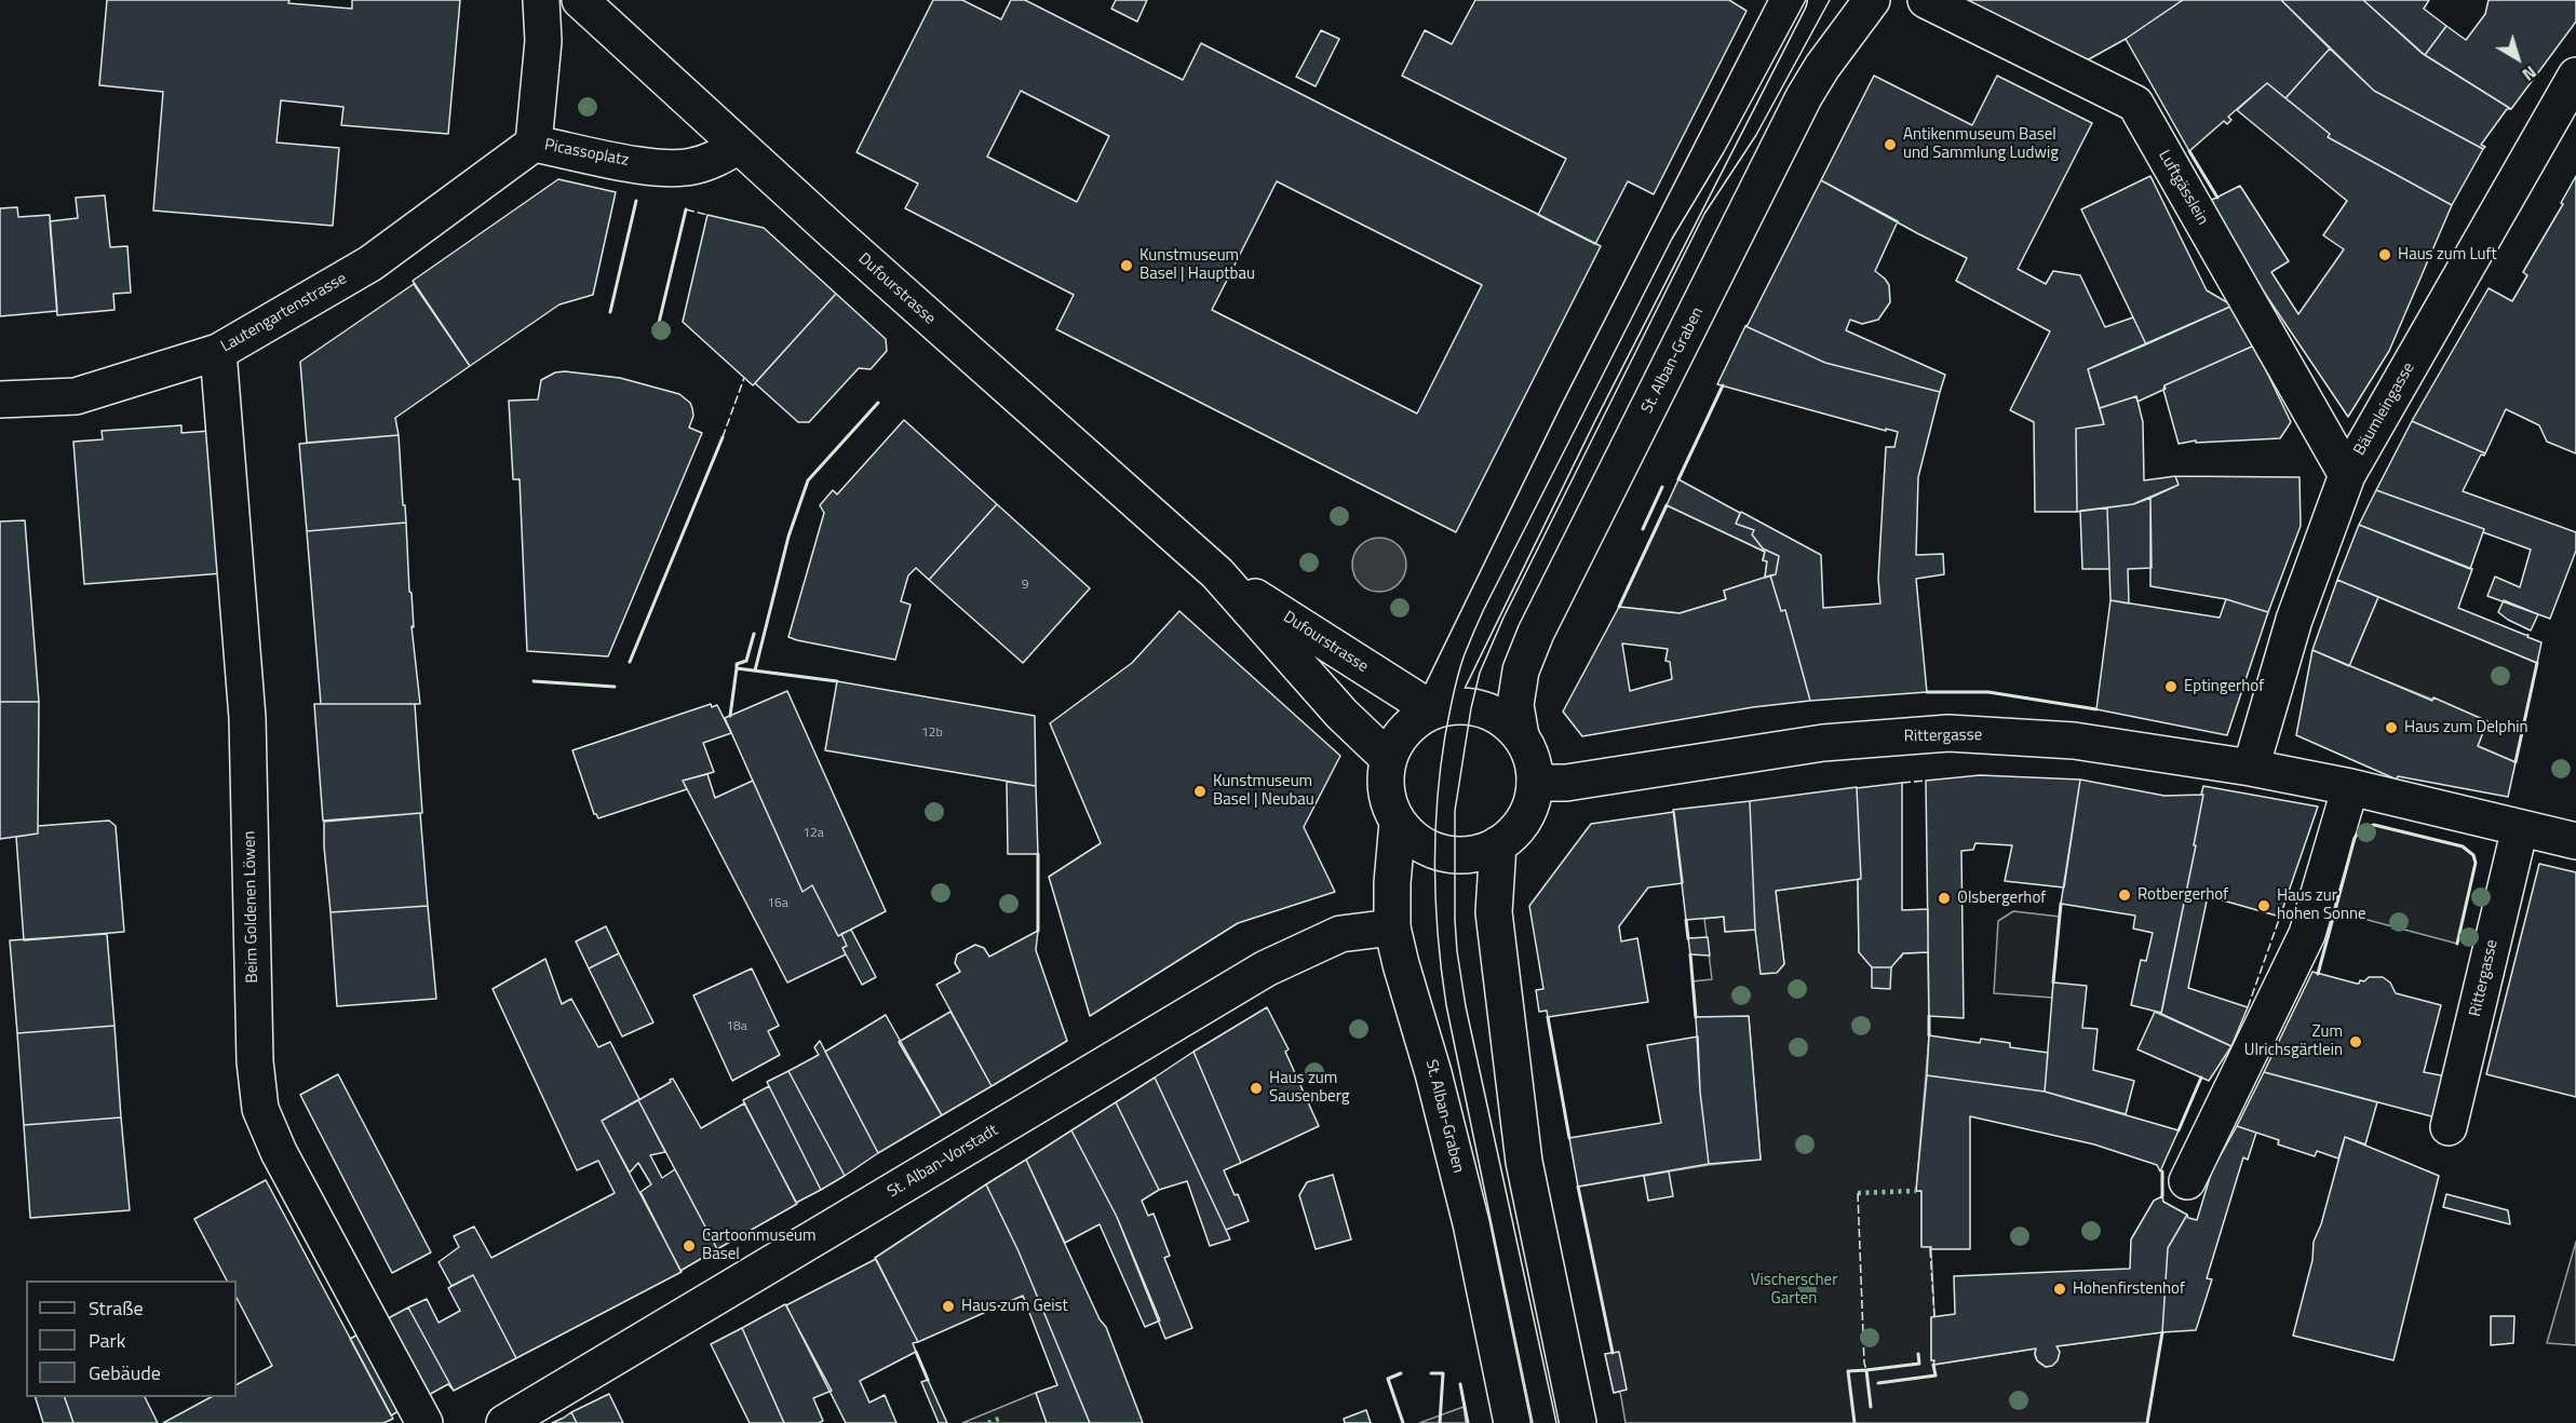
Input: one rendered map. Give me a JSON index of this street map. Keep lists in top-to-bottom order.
{
  "streets": {
    "street": [
      "Picassoplatz",
      "Luftgässlein",
      "Dufourstrasse",
      "Lautengartenstrasse",
      "St. Alban-Graben",
      "Bäumleingasse",
      "Rittergasse",
      "Beim Goldenen Löwen",
      "St. Alban-Vorstadt"
    ]
  },
  "crossings": [
    ["Picassoplatz", "Dufourstrasse"],
    ["Picassoplatz", "Lautengartenstrasse"],
    ["Luftgässlein", "Bäumleingasse"],
    ["Dufourstrasse", "St. Alban-Graben"],
    ["Dufourstrasse", "Rittergasse"],
    ["Lautengartenstrasse", "Beim Goldenen Löwen"],
    ["St. Alban-Graben", "Rittergasse"],
    ["St. Alban-Graben", "St. Alban-Vorstadt"],
    ["Bäumleingasse", "Rittergasse"]
  ],
  "parks": ["Vischerscher Garten"],
  "places": [
    "Antikenmuseum Basel und Sammlung Ludwig",
    "Haus zum Luft",
    "Kunstmuseum Basel | Hauptbau",
    "Eptingerhof",
    "Haus zum Delphin",
    "Kunstmuseum Basel | Neubau",
    "Rotbergerhof",
    "Olsbergerhof",
    "Haus zur hohen Sonne",
    "Zum Ulrichsgärtlein",
    "Haus zum Sausenberg",
    "Cartoonmuseum Basel",
    "Hohenfirstenhof",
    "Haus zum Geist"
  ],
  "house_numbers": [
    "9",
    "12b",
    "12a",
    "16a",
    "18a"
  ],
  "legend": ["Straße", "Park", "Gebäude"],
  "north": "bottom right"
}
